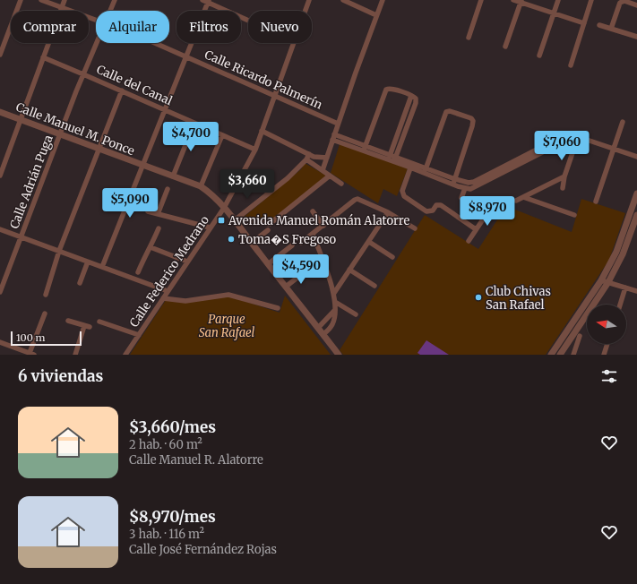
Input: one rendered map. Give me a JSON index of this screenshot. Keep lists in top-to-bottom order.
{
  "streets": {
    "street": [
      "Calle Ricardo Palmerín",
      "Calle del Canal",
      "Calle Manuel M. Ponce",
      "Calle Adrián Puga",
      "Calle Federico Medrano"
    ]
  },
  "crossings": [
    ["Calle Ricardo Palmerín", "Calle Federico Medrano"],
    ["Calle del Canal", "Calle Adrián Puga"],
    ["Calle del Canal", "Calle Federico Medrano"],
    ["Calle Manuel M. Ponce", "Calle Adrián Puga"],
    ["Calle Manuel M. Ponce", "Calle Federico Medrano"]
  ],
  "parks": ["Parque San Rafael"],
  "places": {
    "transit": ["Avenida Manuel Román Alatorre"],
    "other": ["Toma�S Fregoso", "Club Chivas San Rafael"]
  },
  "scale_bar": "100 m",
  "north": "left",
  "page": {
    "chip": [
      "Comprar",
      "Alquilar",
      "Filtros",
      "Nuevo"
    ],
    "price": [
      "$4,700",
      "$7,060",
      "$3,660",
      "$5,090",
      "$8,970",
      "$4,590"
    ],
    "scale": "100 m",
    "heading": "6 viviendas",
    "list": [
      {
        "name": "$3,660/mes",
        "note": "2 hab. · 60 m² · Calle Manuel R. Alatorre"
      },
      {
        "name": "$8,970/mes",
        "note": "3 hab. · 116 m² · Calle José Fernández Rojas"
      }
    ]
  }
}
